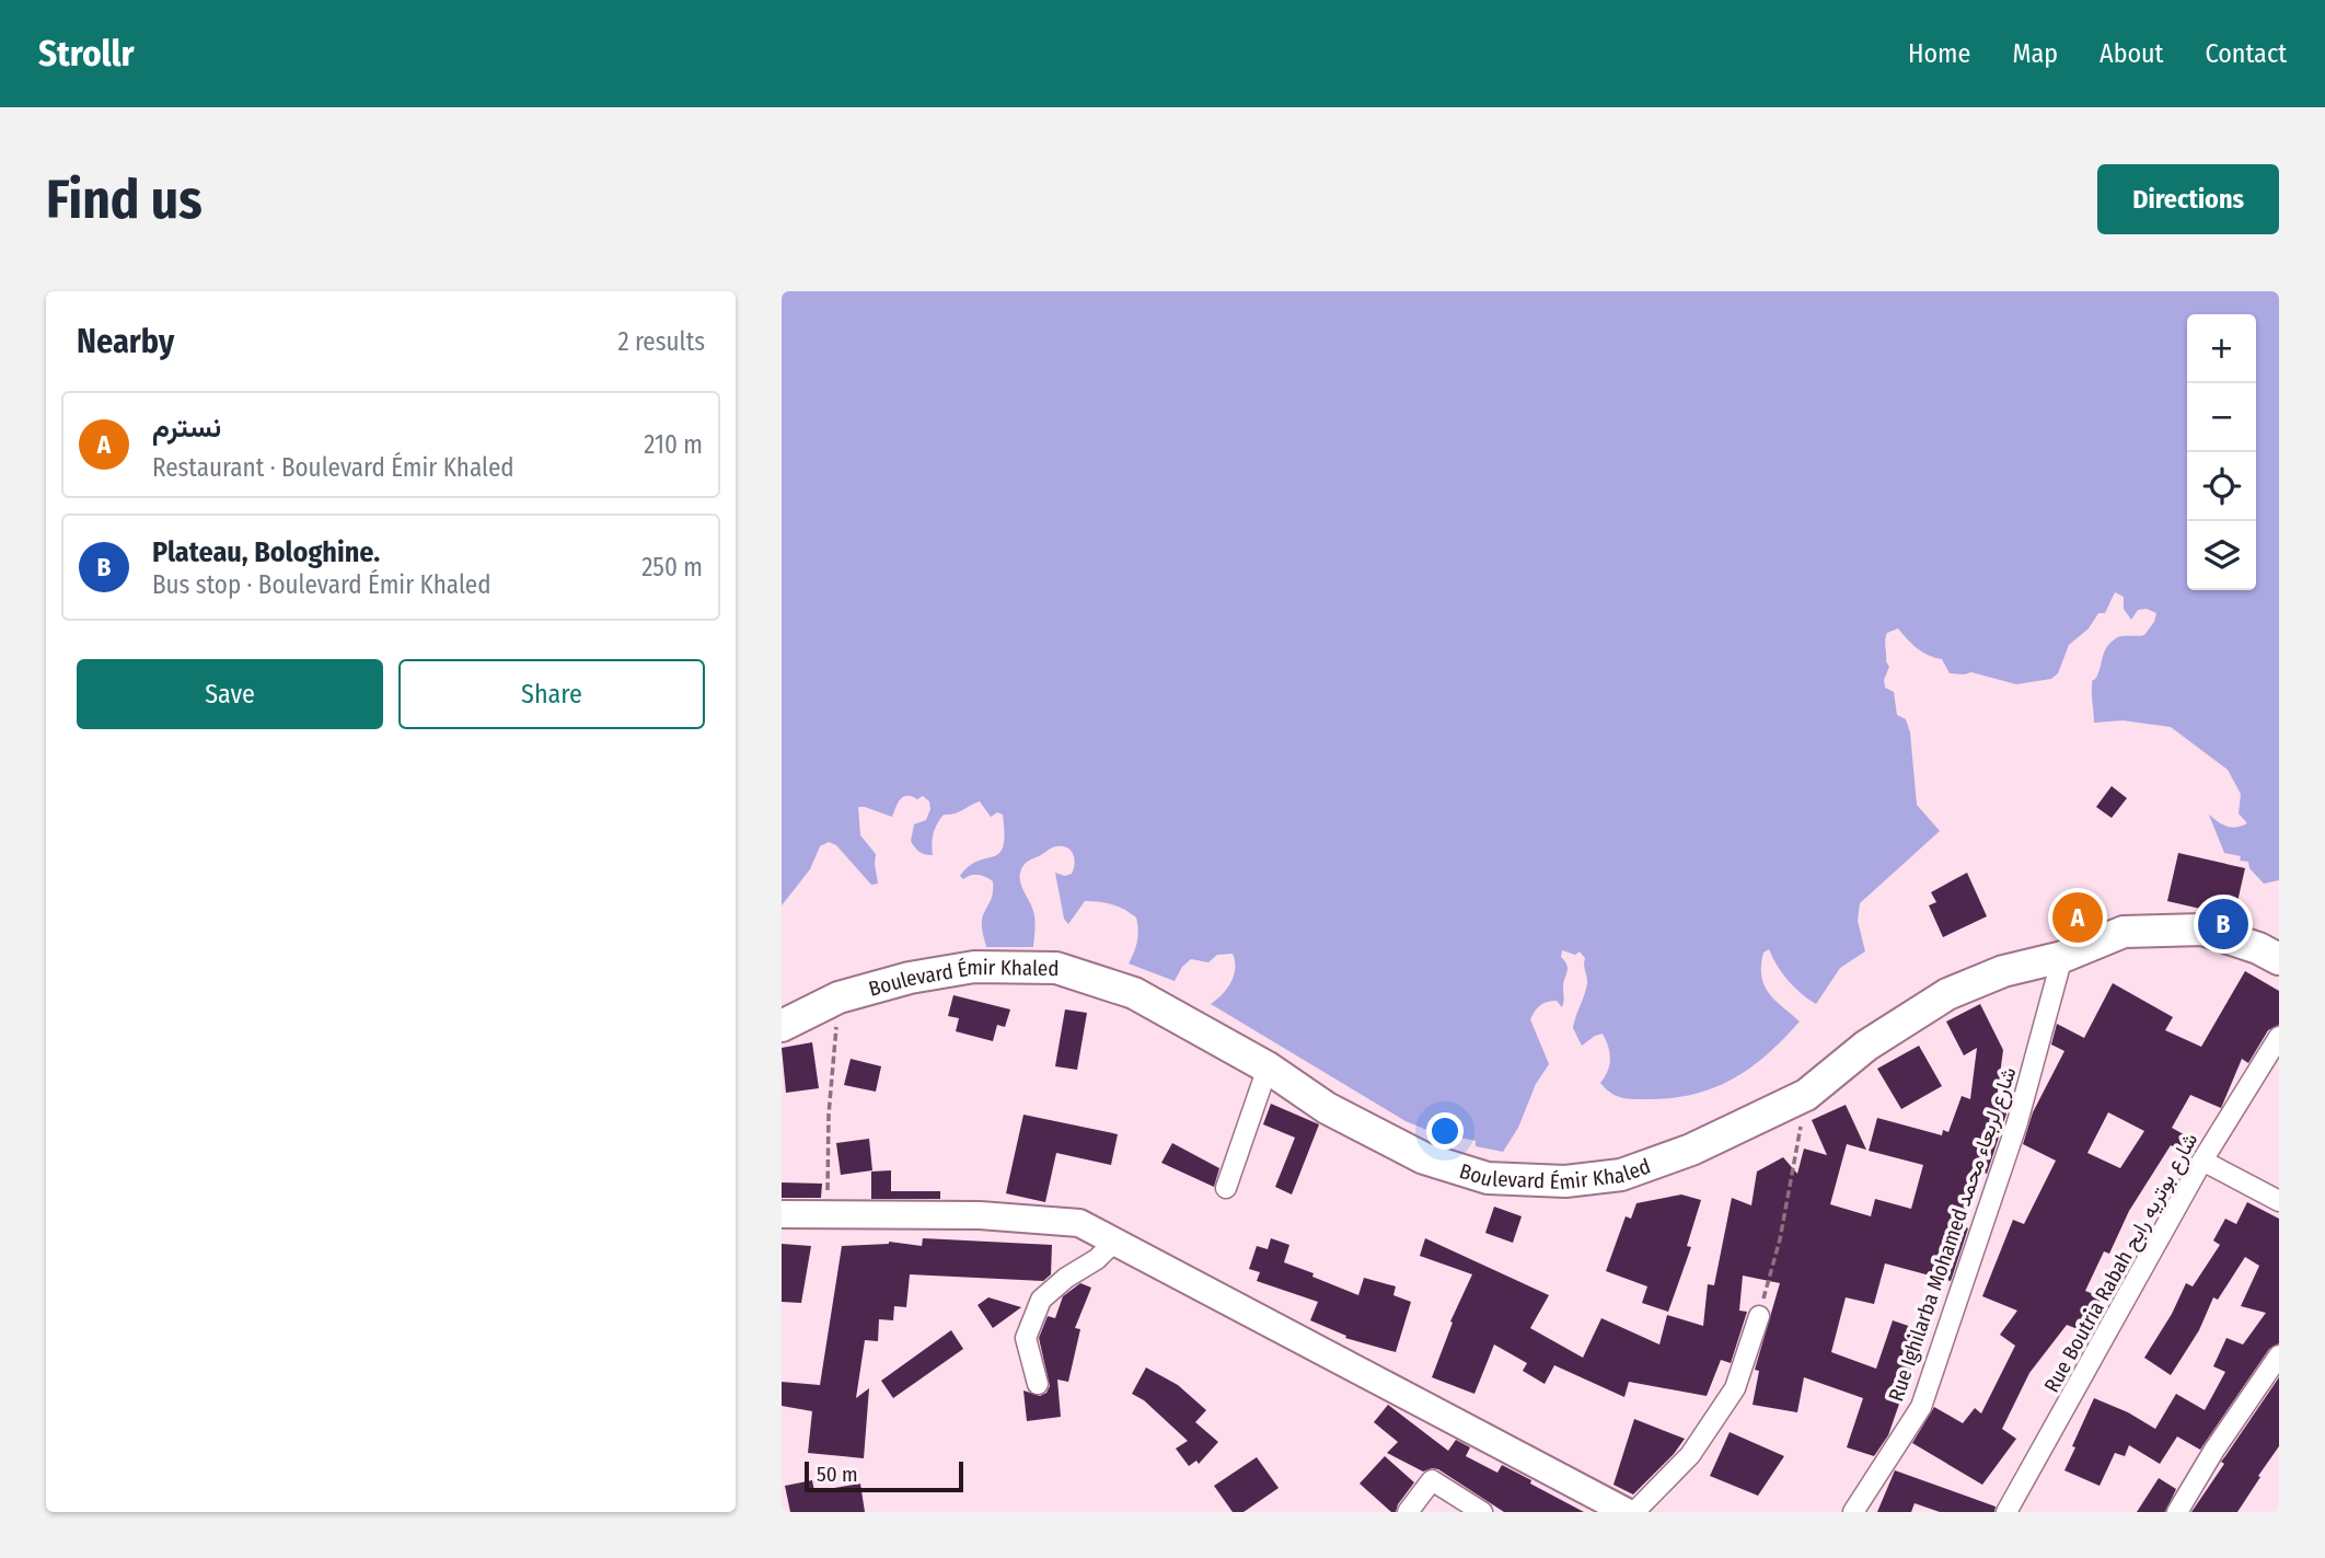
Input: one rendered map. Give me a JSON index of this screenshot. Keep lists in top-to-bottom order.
{
  "streets": {
    "main road": ["Boulevard Émir Khaled"],
    "street": ["Rue Ighilarba Mohamed شارع لربعاء محمد", "Rue Boutria Rabah شارع بوتريه رابح"]
  },
  "crossings": [
    ["Boulevard Émir Khaled", "Rue Ighilarba Mohamed شارع لربعاء محمد"]
  ],
  "scale_bar": "50 m",
  "page": {
    "header": "Strollr",
    "nav": [
      "Home",
      "Map",
      "About",
      "Contact"
    ],
    "buttons": [
      "Directions",
      ["Save", "Share"]
    ],
    "title": "Find us",
    "heading": ["Nearby", "2 results"],
    "map_buttons": ["+", "−"],
    "list": [
      {
        "mark": "A",
        "name": "نسترم",
        "note": "Restaurant · Boulevard Émir Khaled",
        "value": "210 m"
      },
      {
        "mark": "B",
        "name": "Plateau, Bologhine.",
        "note": "Bus stop · Boulevard Émir Khaled",
        "value": "250 m"
      }
    ],
    "pins": ["A", "B"],
    "scale": "50 m"
  }
}
